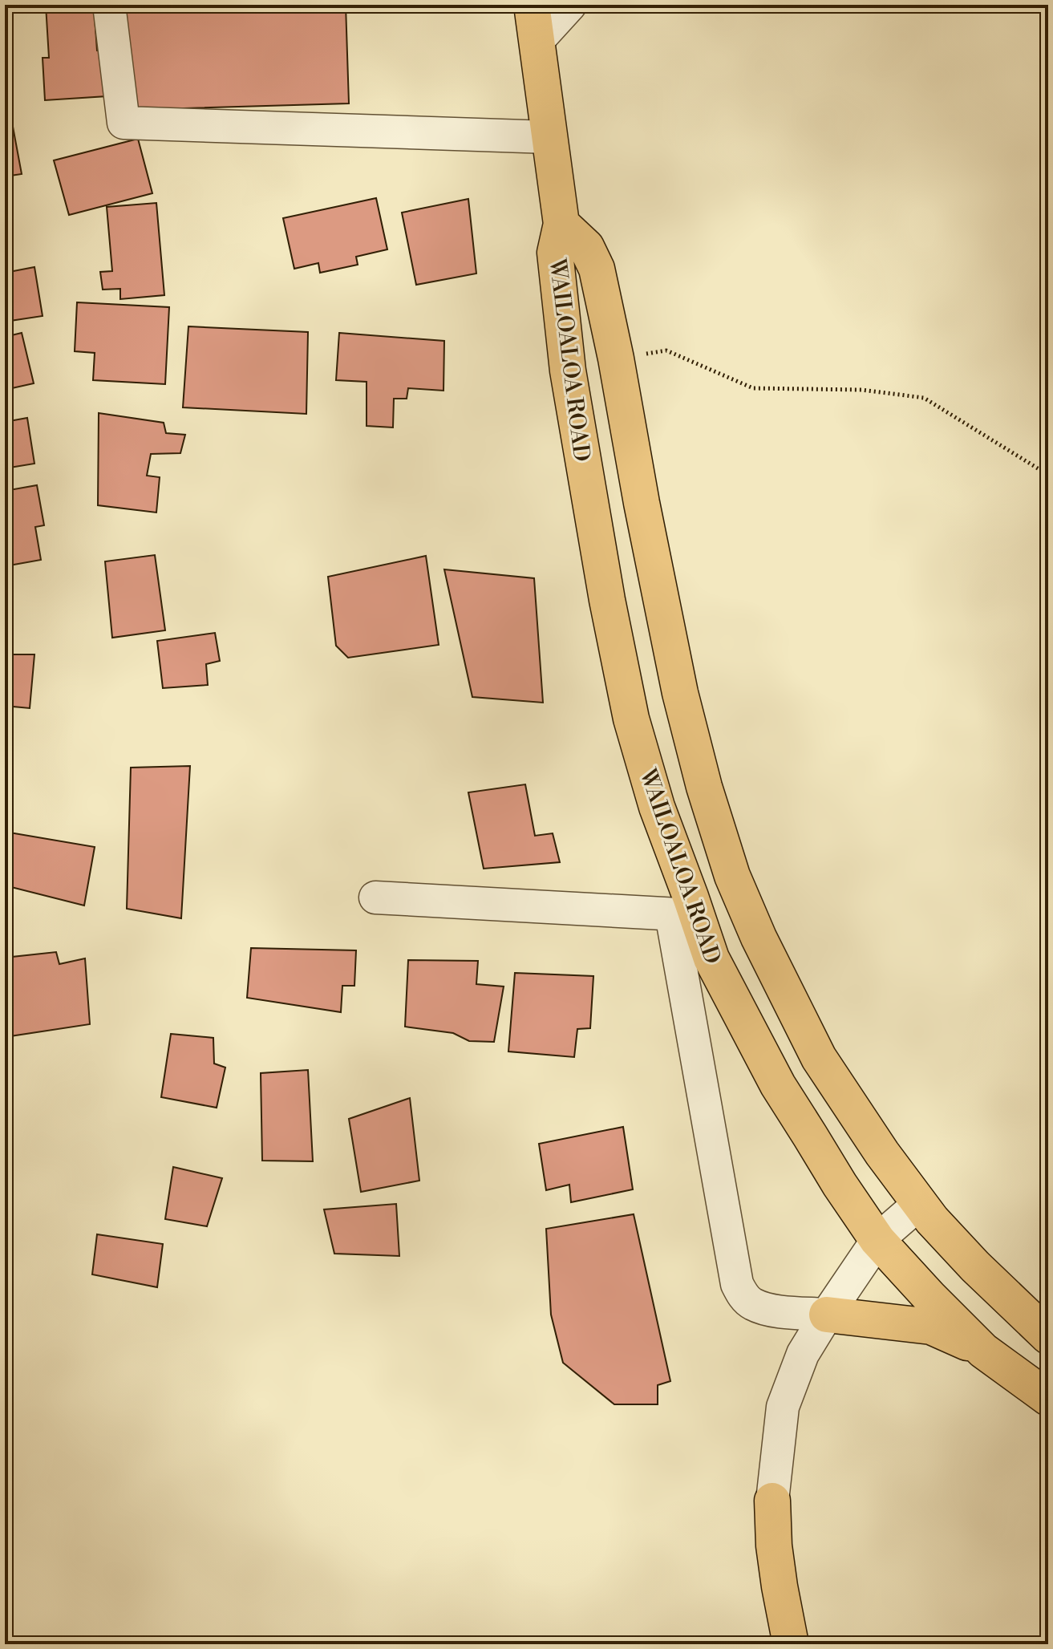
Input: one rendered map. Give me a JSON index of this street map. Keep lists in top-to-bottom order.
{
  "streets": {
    "main road": ["WAILOALOA ROAD"]
  }
}
